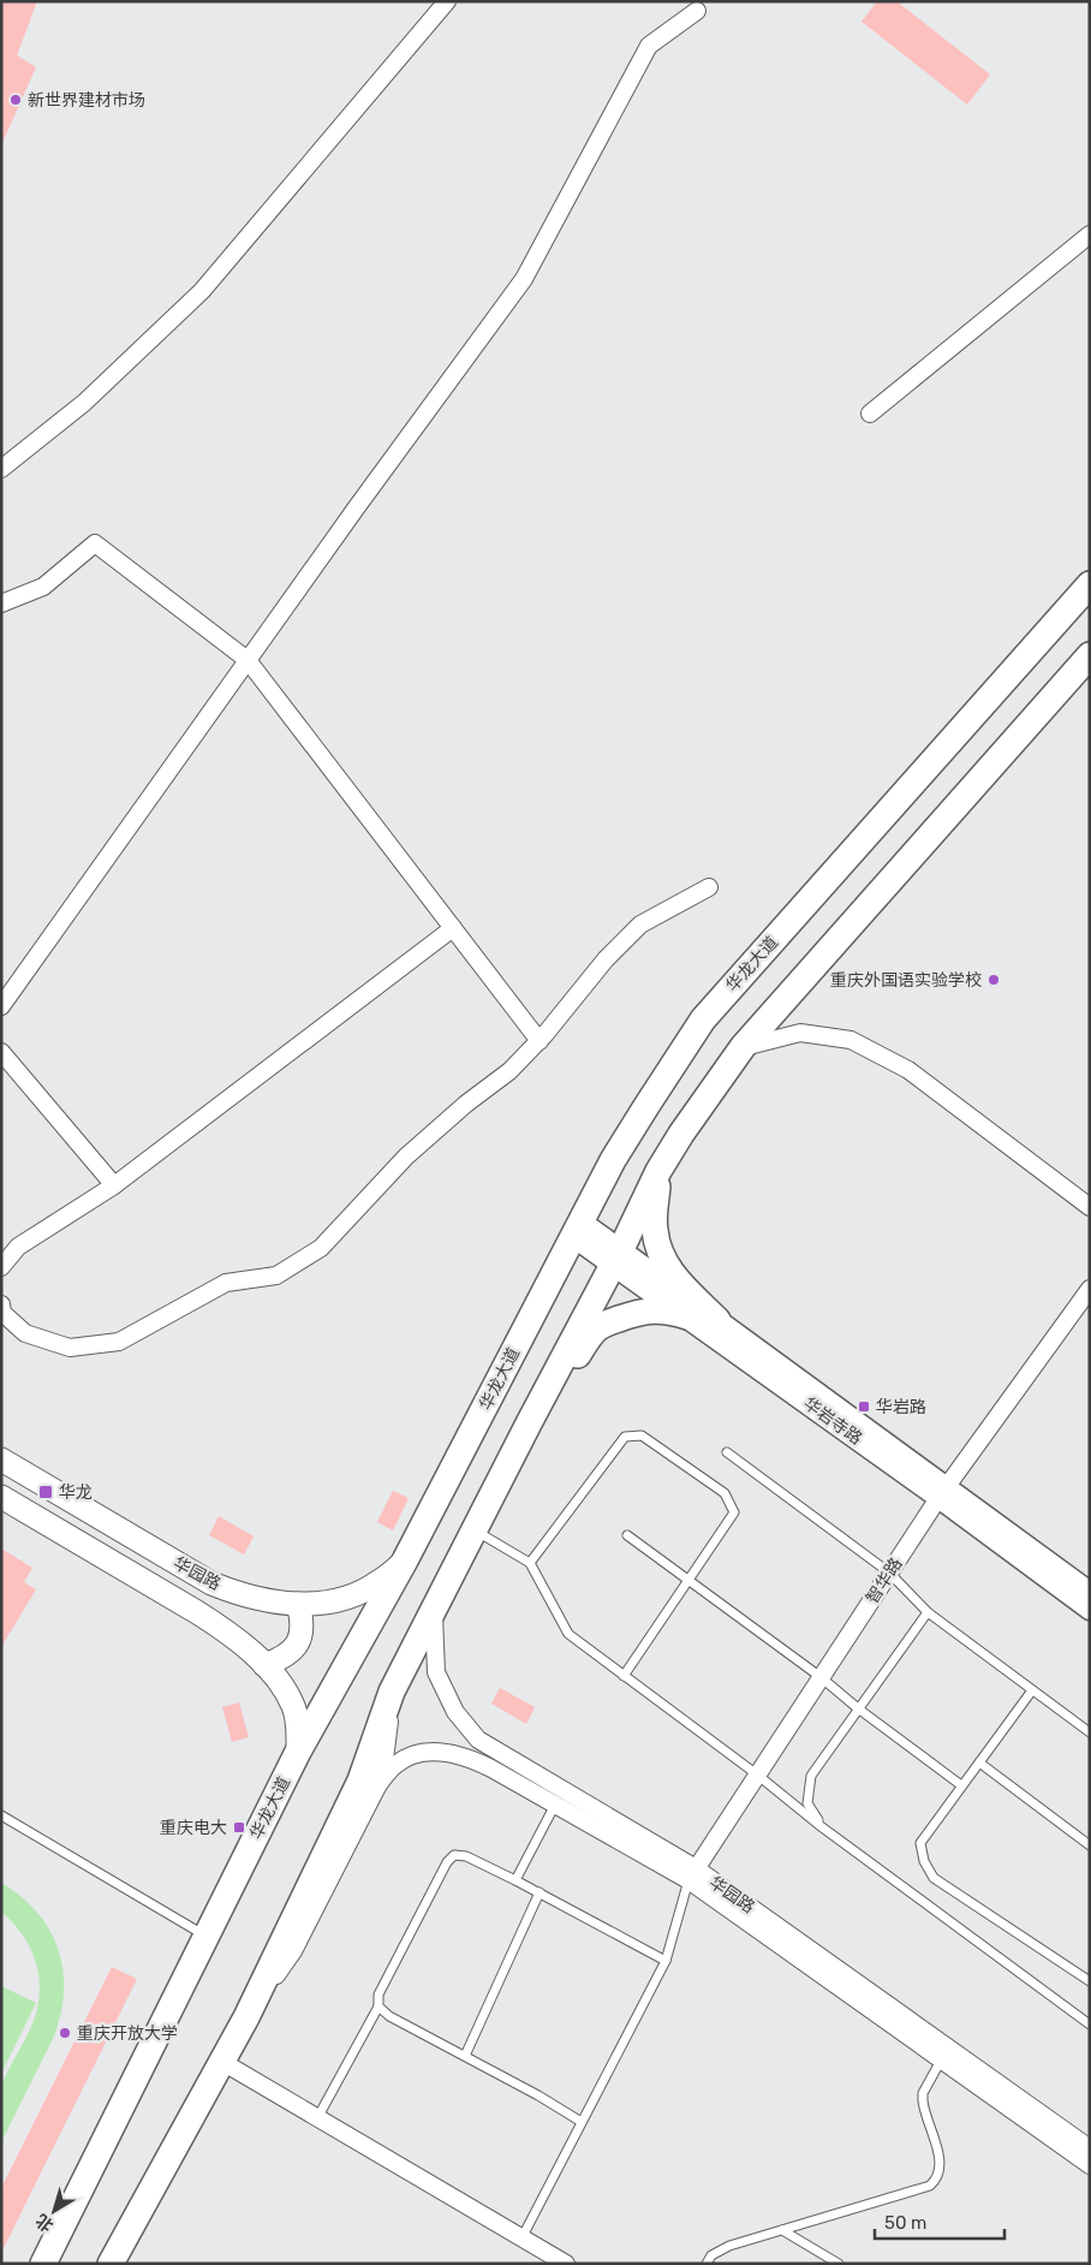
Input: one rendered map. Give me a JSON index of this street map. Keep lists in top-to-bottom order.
{
  "streets": {
    "main road": ["华龙大道", "华园路"],
    "street": ["华岩寺路", "智华路"]
  },
  "crossings": [
    ["华龙大道", "华岩寺路"],
    ["华龙大道", "华园路"],
    ["华岩寺路", "智华路"],
    ["华园路", "智华路"]
  ],
  "places": {
    "other": ["新世界建材市场", "重庆外国语实验学校", "重庆开放大学"],
    "transit": ["华岩路", "华龙", "重庆电大"]
  },
  "scale_bar": "50 m",
  "north": "bottom left"
}
